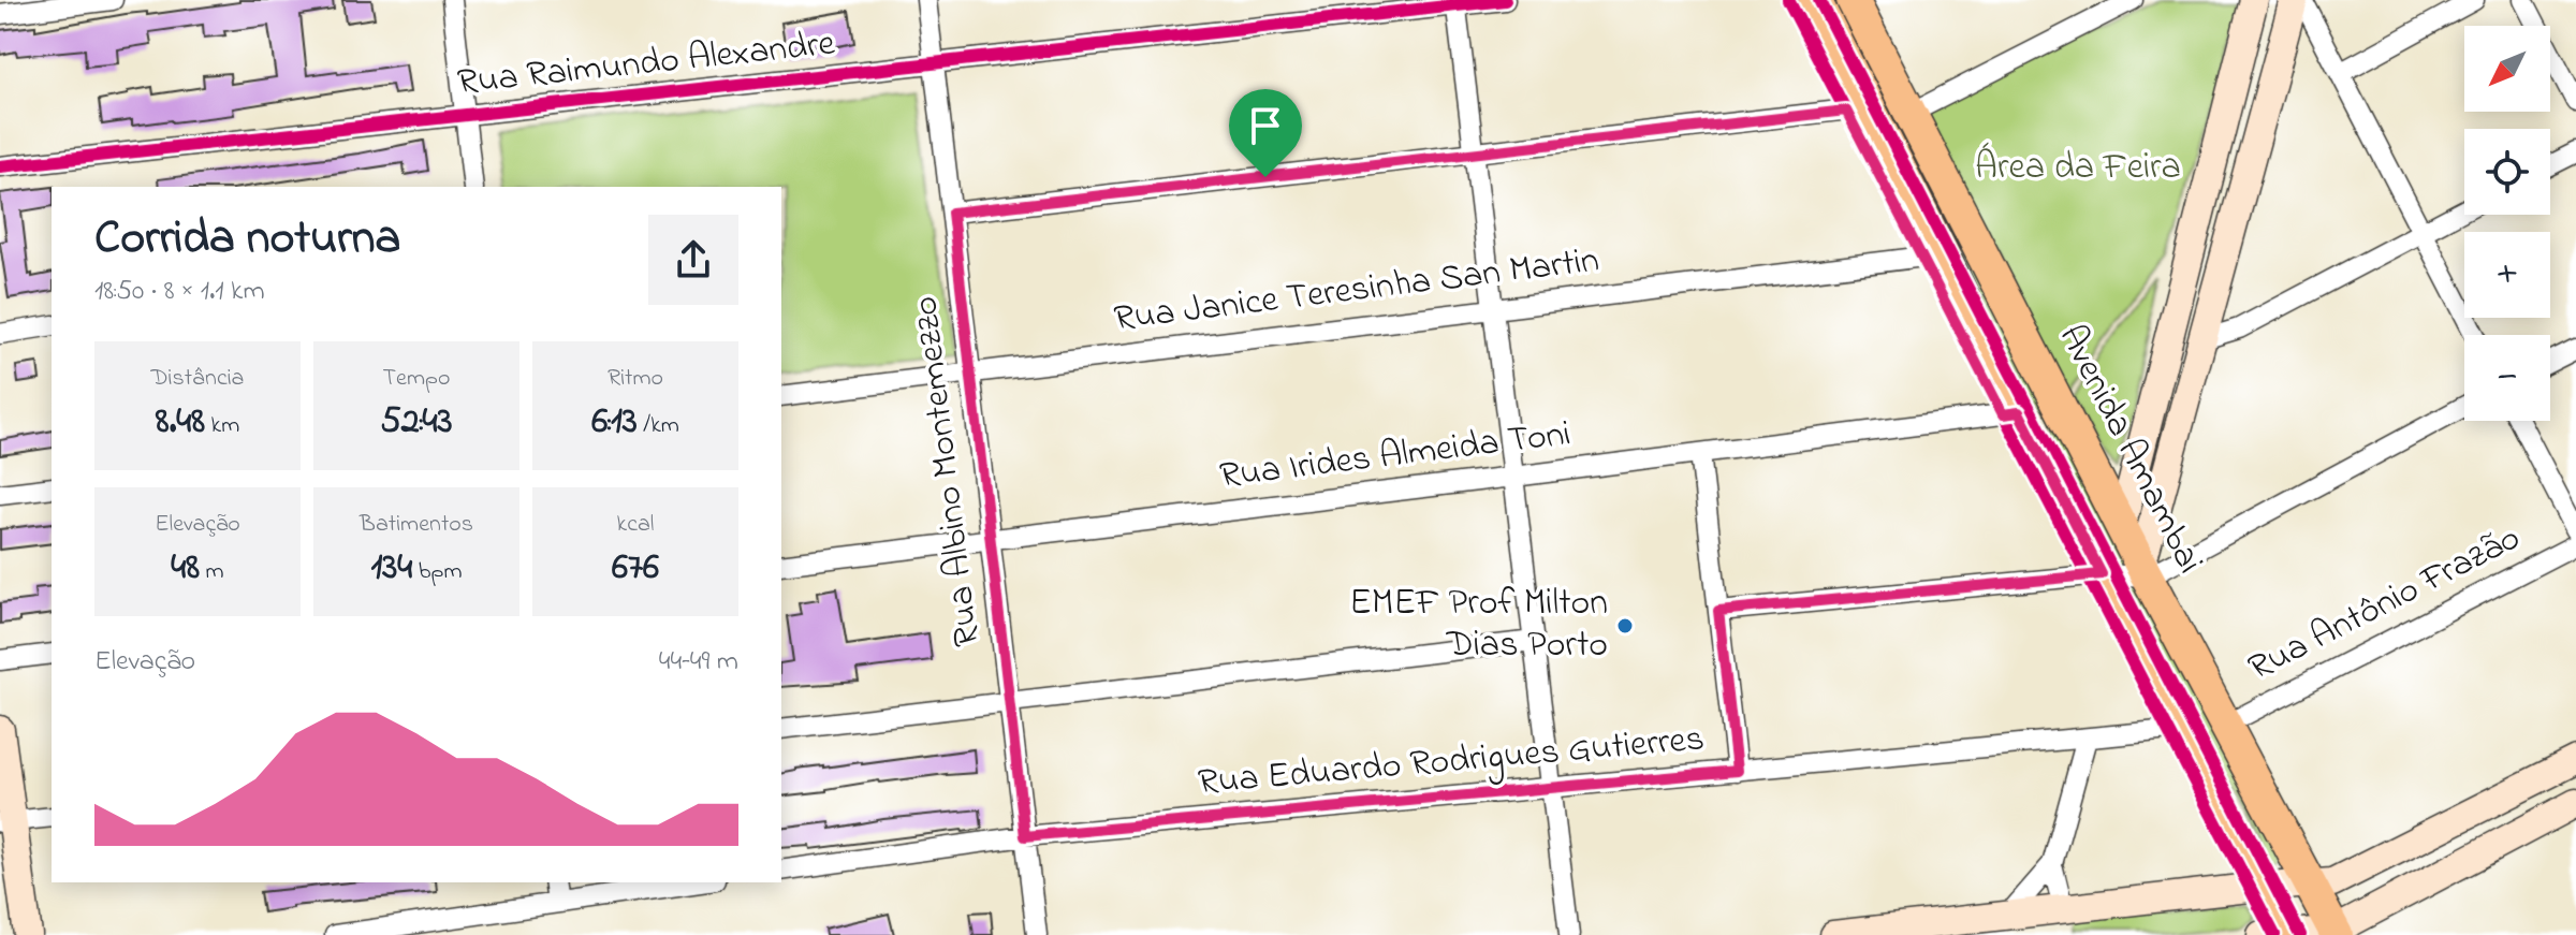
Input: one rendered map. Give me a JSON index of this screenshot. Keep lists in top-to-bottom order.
{
  "streets": {
    "main road": ["Avenida Amambai"],
    "street": [
      "Rua Raimundo Alexandre",
      "Rua Janice Teresinha San Martin",
      "Rua Irides Almeida Toni",
      "Rua Albino Montemezzo",
      "Rua Antônio Frazão",
      "Rua Eduardo Rodrigues Gutierres"
    ]
  },
  "crossings": [
    ["Rua Raimundo Alexandre", "Rua Albino Montemezzo"],
    ["Rua Janice Teresinha San Martin", "Rua Albino Montemezzo"],
    ["Avenida Amambai", "Rua Antônio Frazão"],
    ["Rua Irides Almeida Toni", "Rua Albino Montemezzo"],
    ["Rua Albino Montemezzo", "Rua Eduardo Rodrigues Gutierres"]
  ],
  "parks": ["Área da Feira"],
  "places": ["EMEF Prof Milton Dias Porto"],
  "north": "bottom left",
  "page": {
    "map_buttons": ["+", "−"],
    "heading": ["Corrida noturna", "18:50 · 8 × 1.1 km"],
    "stats": [
      ["Distância", "8.48 km"],
      ["Tempo", "52:43"],
      ["Ritmo", "6:13 /km"],
      ["Elevação", "48 m"],
      ["Batimentos", "134 bpm"],
      ["kcal", "676"]
    ],
    "chart": ["Elevação", "44–49 m"]
  }
}
